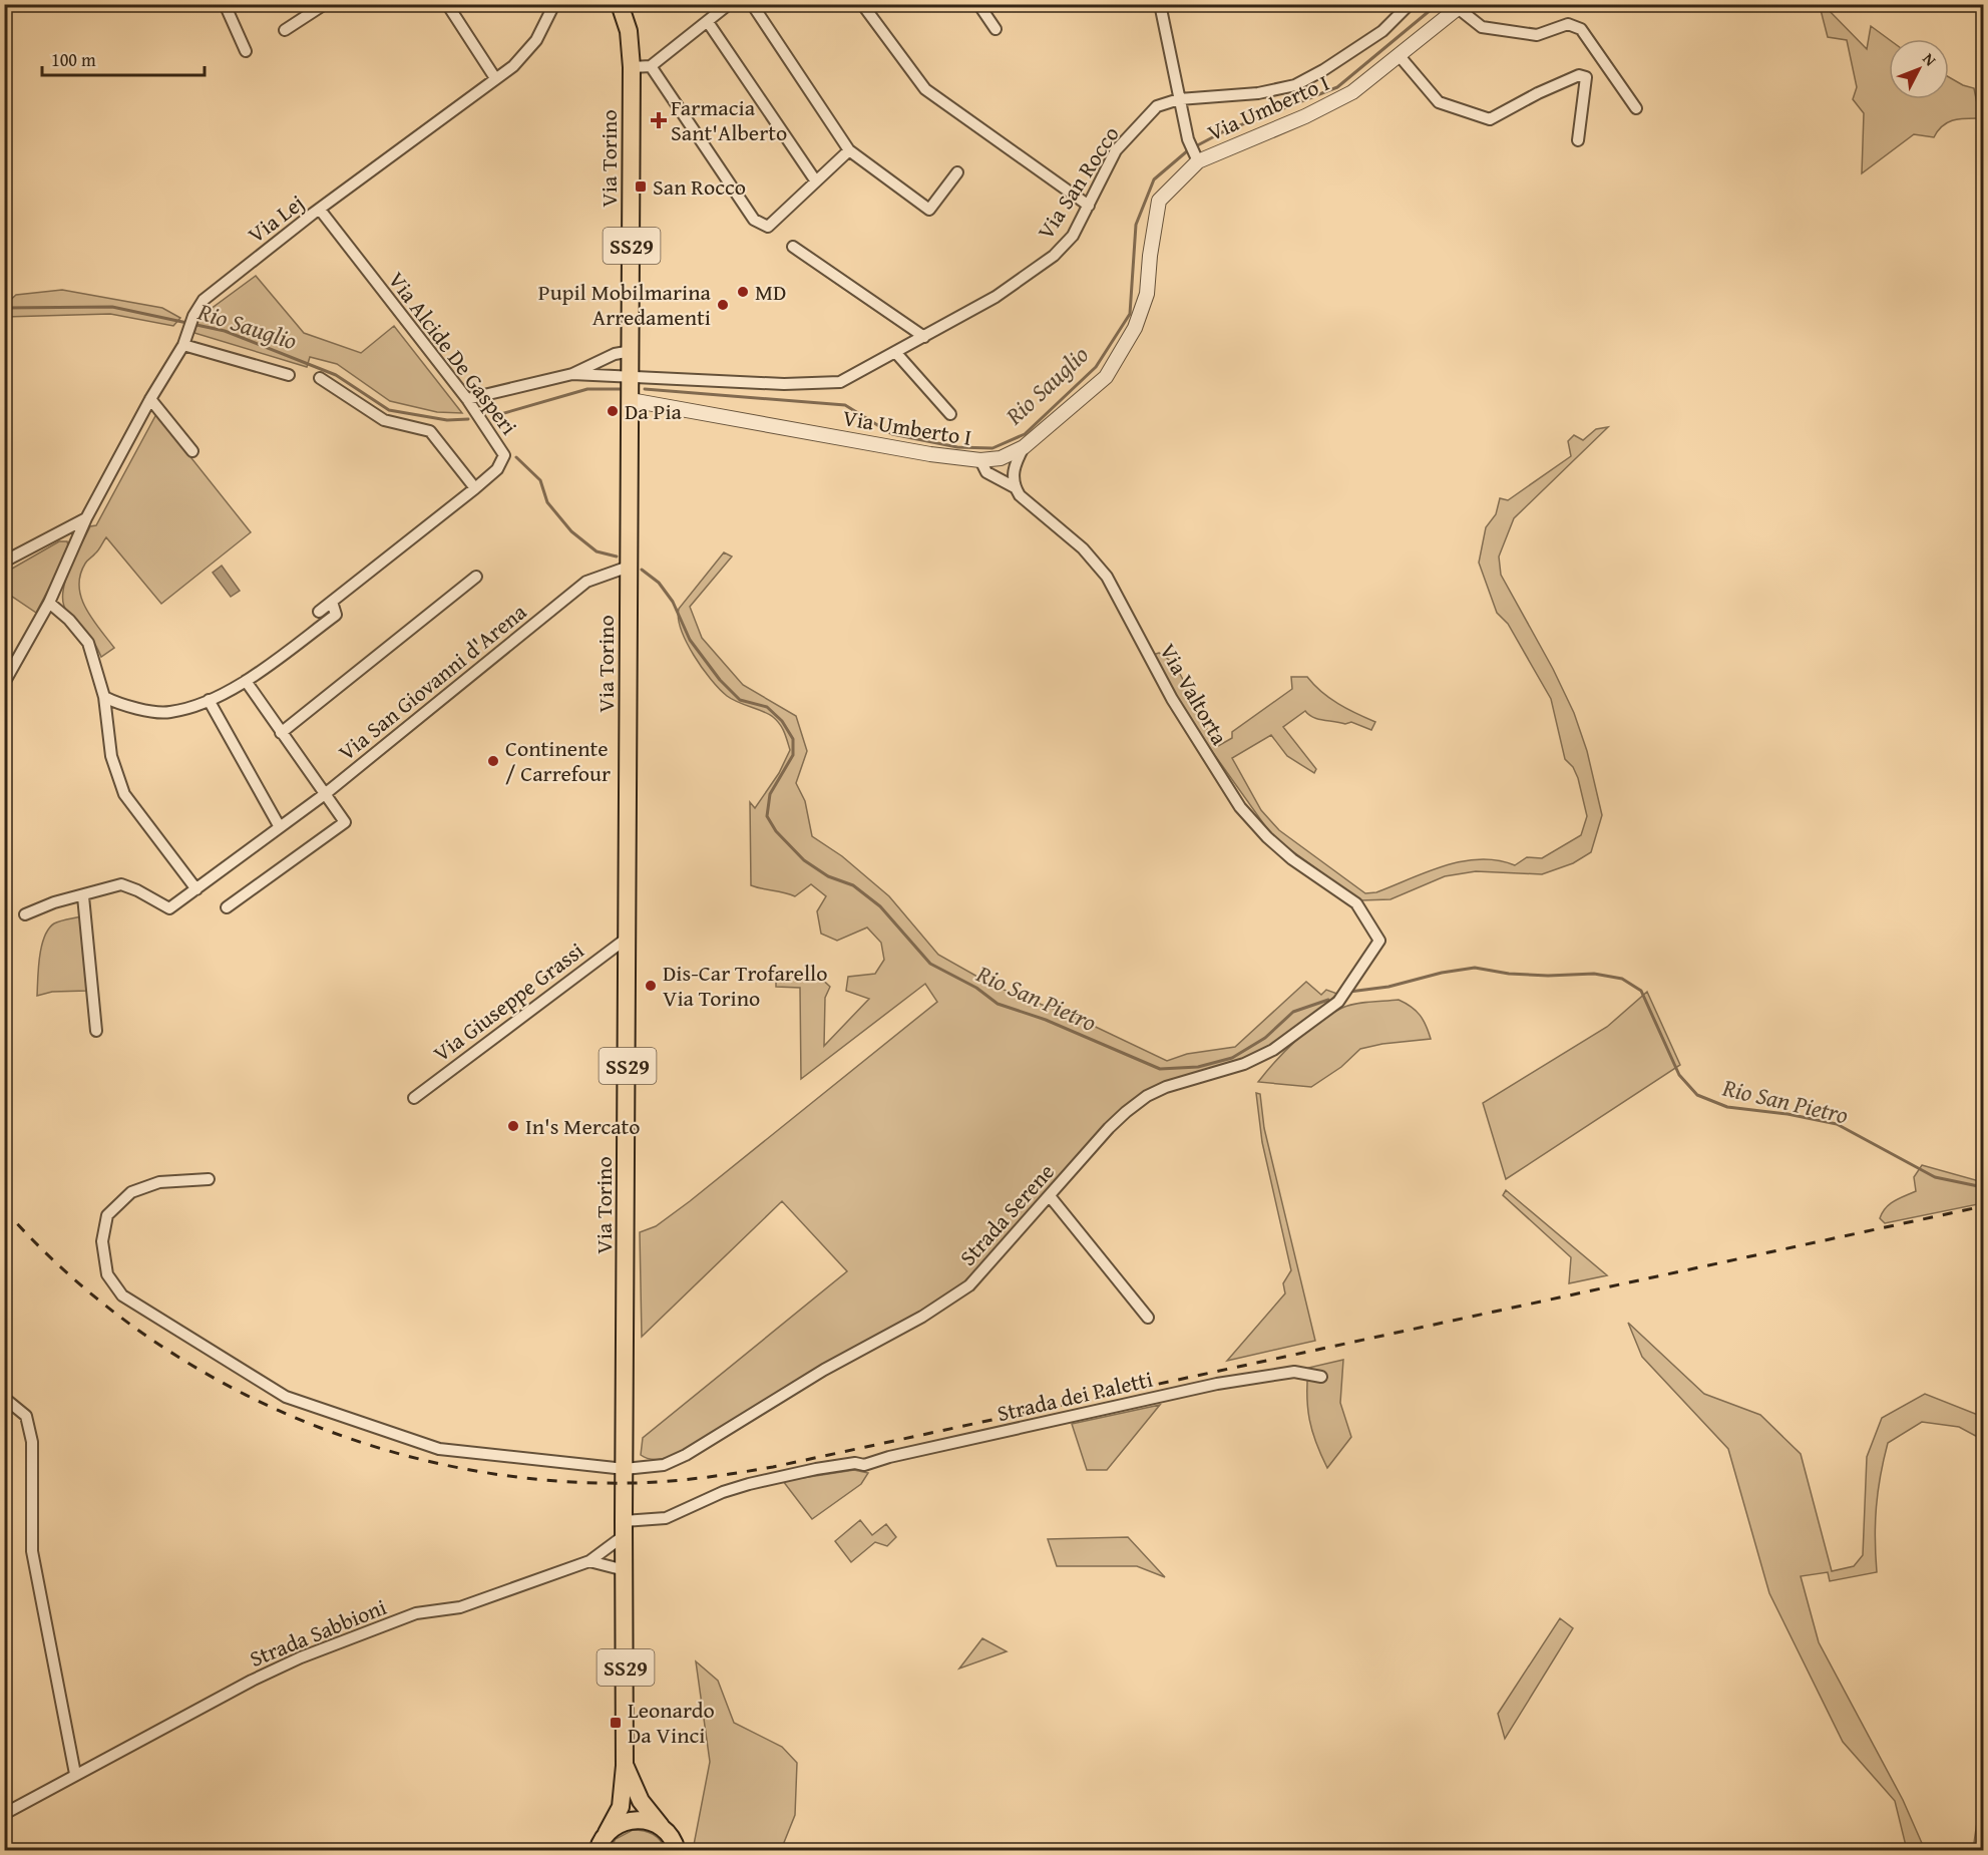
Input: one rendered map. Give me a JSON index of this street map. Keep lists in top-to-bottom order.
{
  "streets": {
    "main road": ["Via Torino", "SS29"],
    "street": [
      "Via Umberto I",
      "Via San Rocco",
      "Via Lej",
      "Via Alcide De Gasperi",
      "Via San Giovanni d'Arena",
      "Via Valtorta",
      "Via Giuseppe Grassi",
      "Strada Serene",
      "Strada dei Paletti",
      "Strada Sabbioni"
    ]
  },
  "crossings": [
    ["Via Umberto I", "Via Torino"],
    ["Via Umberto I", "Via Valtorta"],
    ["Via Torino", "Via San Rocco"],
    ["Via Torino", "Via San Giovanni d'Arena"],
    ["Via Torino", "Via Giuseppe Grassi"],
    ["Via Torino", "Strada Serene"],
    ["Via Torino", "Strada dei Paletti"],
    ["Via Torino", "Strada Sabbioni"],
    ["Via Lej", "Via Alcide De Gasperi"],
    ["Via Valtorta", "Strada Serene"],
    ["Strada dei Paletti", "Strada Sabbioni"]
  ],
  "water": ["Rio Sauglio", "Rio San Pietro"],
  "places": {
    "health": ["Farmacia Sant'Alberto"],
    "transit": ["San Rocco", "Leonardo Da Vinci"],
    "other": [
      "MD",
      "Pupil Mobilmarina Arredamenti",
      "Da Pia",
      "Continente / Carrefour",
      "Dis-Car Trofarello Via Torino",
      "In's Mercato"
    ]
  },
  "scale_bar": "100 m",
  "north": "top right"
}
